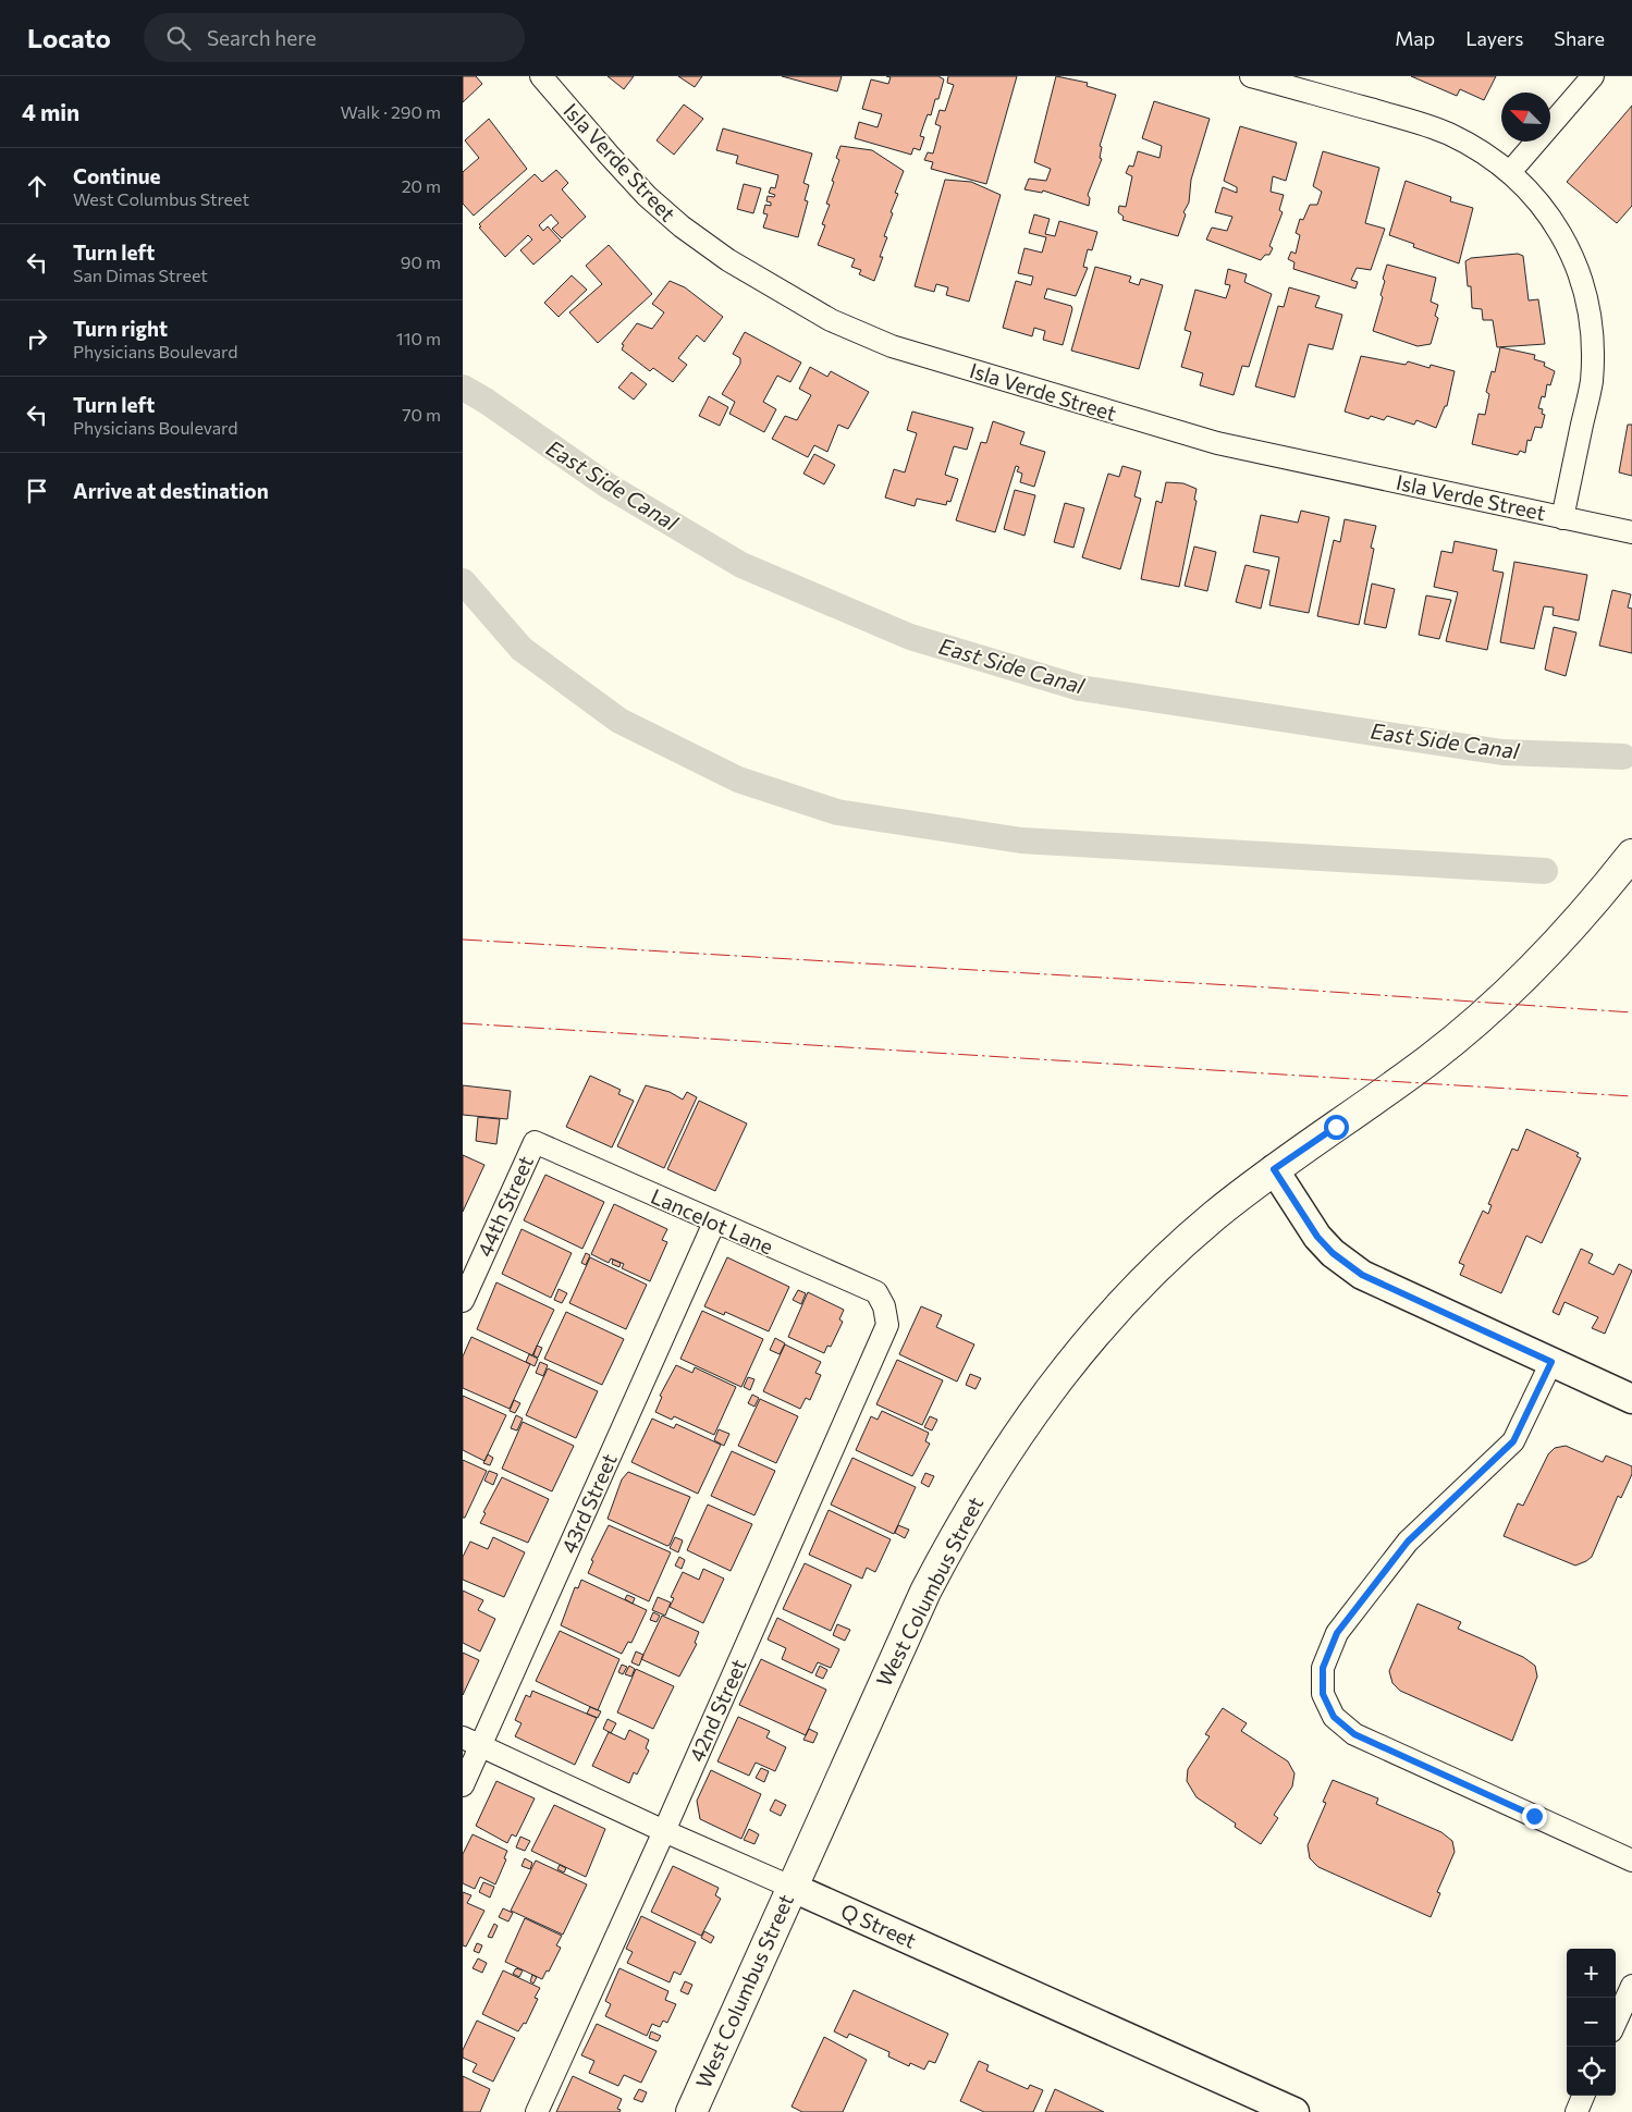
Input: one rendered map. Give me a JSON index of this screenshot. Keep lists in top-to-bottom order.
{
  "streets": {
    "main road": ["West Columbus Street"],
    "street": [
      "Isla Verde Street",
      "44th Street",
      "Lancelot Lane",
      "43rd Street",
      "42nd Street",
      "Q Street"
    ]
  },
  "crossings": [
    ["44th Street", "Lancelot Lane"],
    ["Lancelot Lane", "43rd Street"],
    ["Lancelot Lane", "42nd Street"],
    ["43rd Street", "Q Street"],
    ["West Columbus Street", "Q Street"],
    ["42nd Street", "Q Street"]
  ],
  "water": ["East Side Canal"],
  "north": "top left",
  "page": {
    "header": "Locato",
    "search": "Search here",
    "nav": ["Map", "Layers", "Share"],
    "heading": ["4 min", "Walk · 290 m"],
    "list": [
      ["Continue", "West Columbus Street", "20 m"],
      ["Turn left", "San Dimas Street", "90 m"],
      ["Turn right", "Physicians Boulevard", "110 m"],
      ["Turn left", "Physicians Boulevard", "70 m"],
      "Arrive at destination"
    ],
    "map_buttons": ["+", "−"]
  }
}
